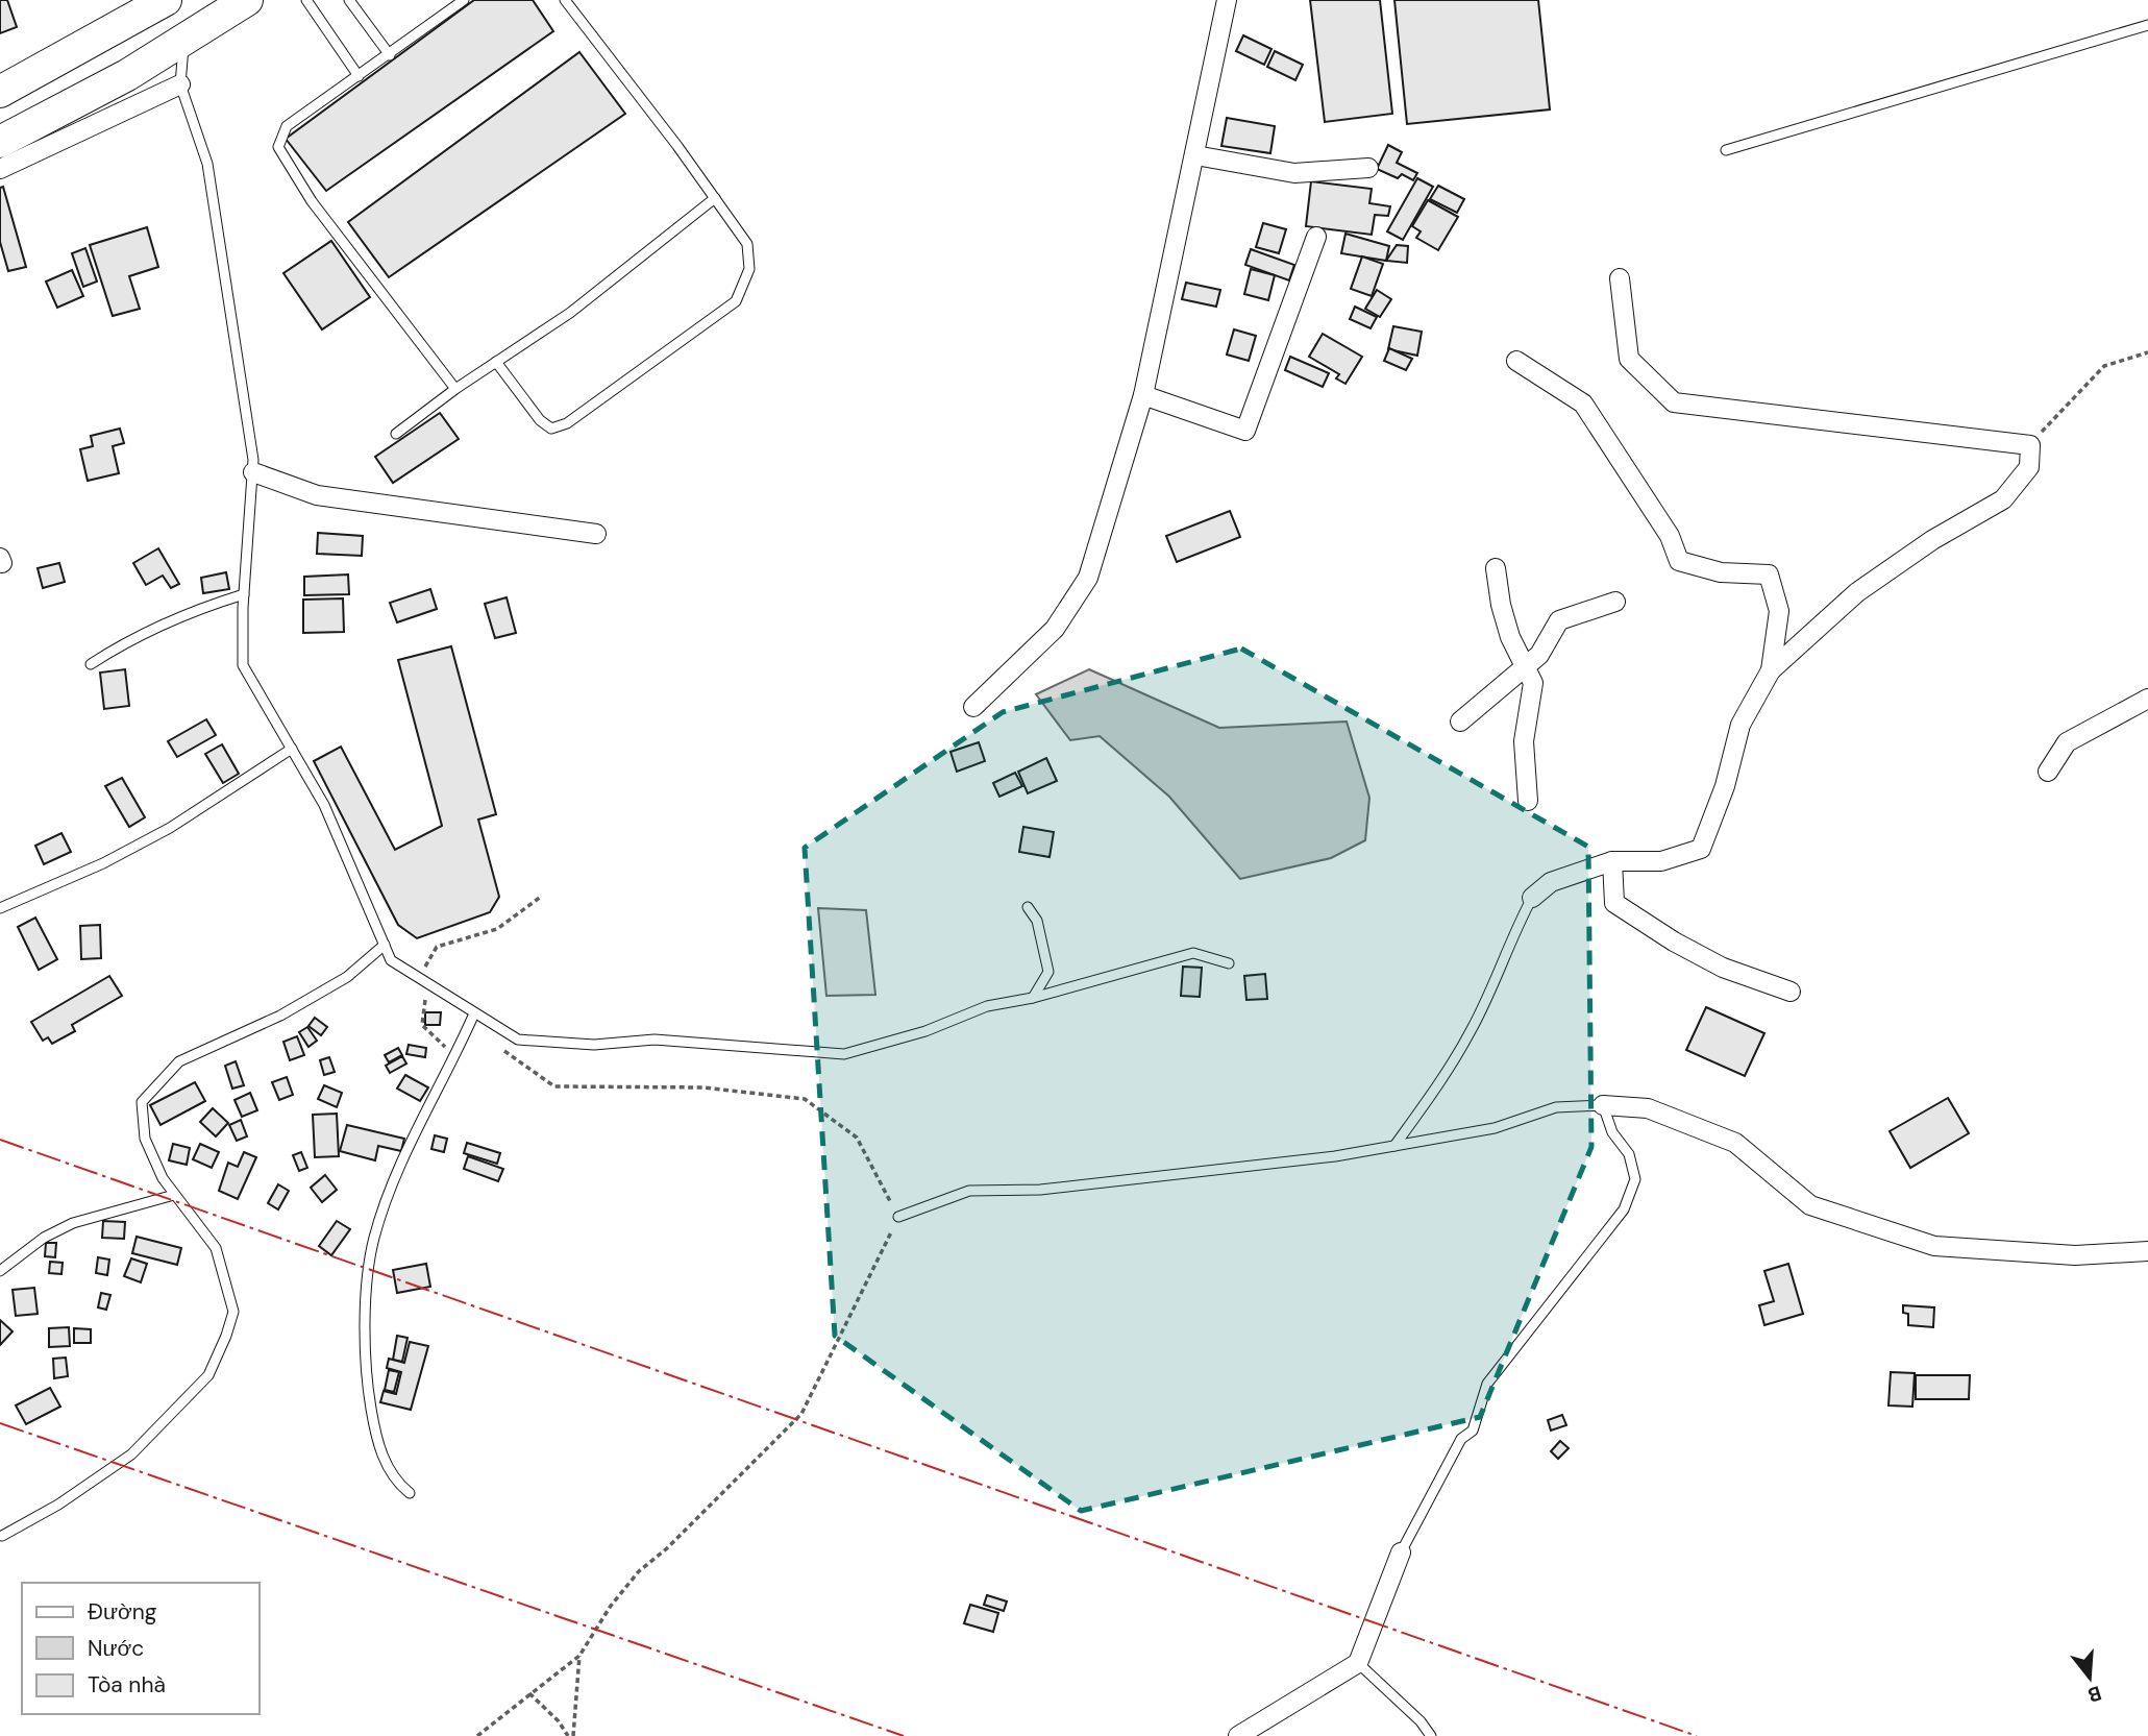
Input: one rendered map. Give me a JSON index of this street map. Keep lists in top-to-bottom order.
{
  "legend": ["Đường", "Nước", "Tòa nhà"],
  "north": "bottom"
}
